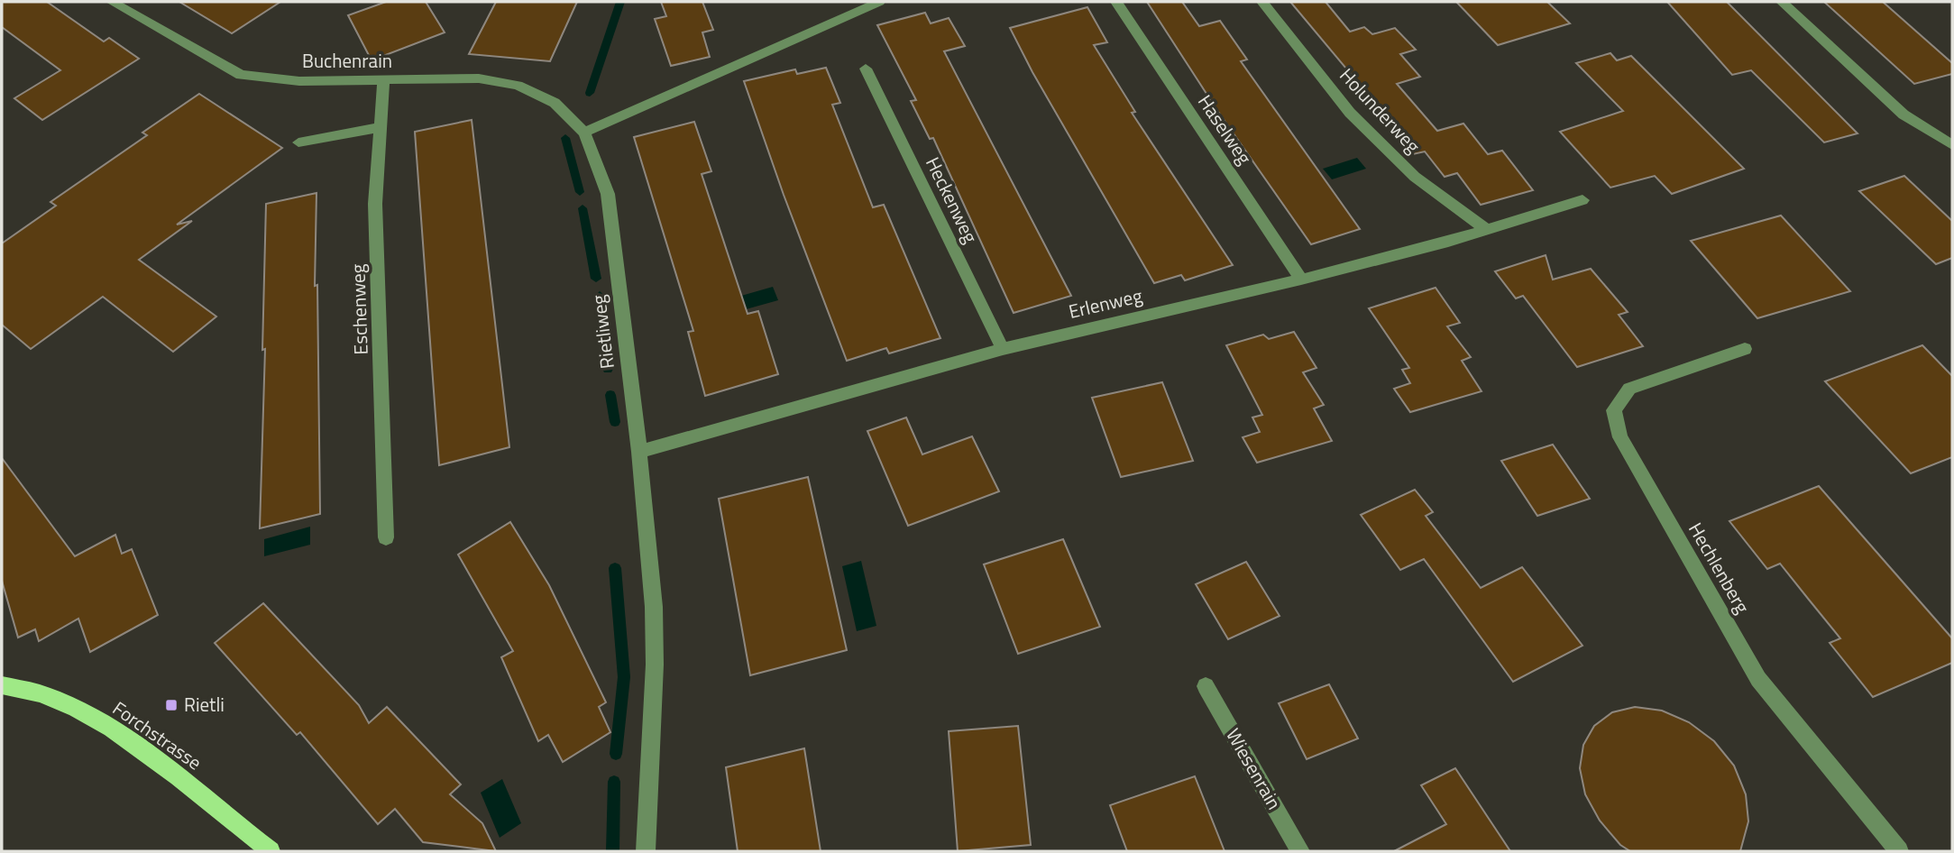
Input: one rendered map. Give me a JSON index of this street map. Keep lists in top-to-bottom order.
{
  "streets": {
    "main road": ["Forchstrasse"],
    "street": [
      "Buchenrain",
      "Holunderweg",
      "Haselweg",
      "Heckenweg",
      "Erlenweg",
      "Eschenweg",
      "Rietliweg",
      "Hechlenberg",
      "Wiesenrain"
    ]
  },
  "crossings": [
    ["Buchenrain", "Eschenweg"],
    ["Buchenrain", "Rietliweg"],
    ["Holunderweg", "Erlenweg"],
    ["Haselweg", "Erlenweg"],
    ["Heckenweg", "Erlenweg"],
    ["Erlenweg", "Rietliweg"]
  ],
  "places": {
    "transit": ["Rietli"]
  }
}
